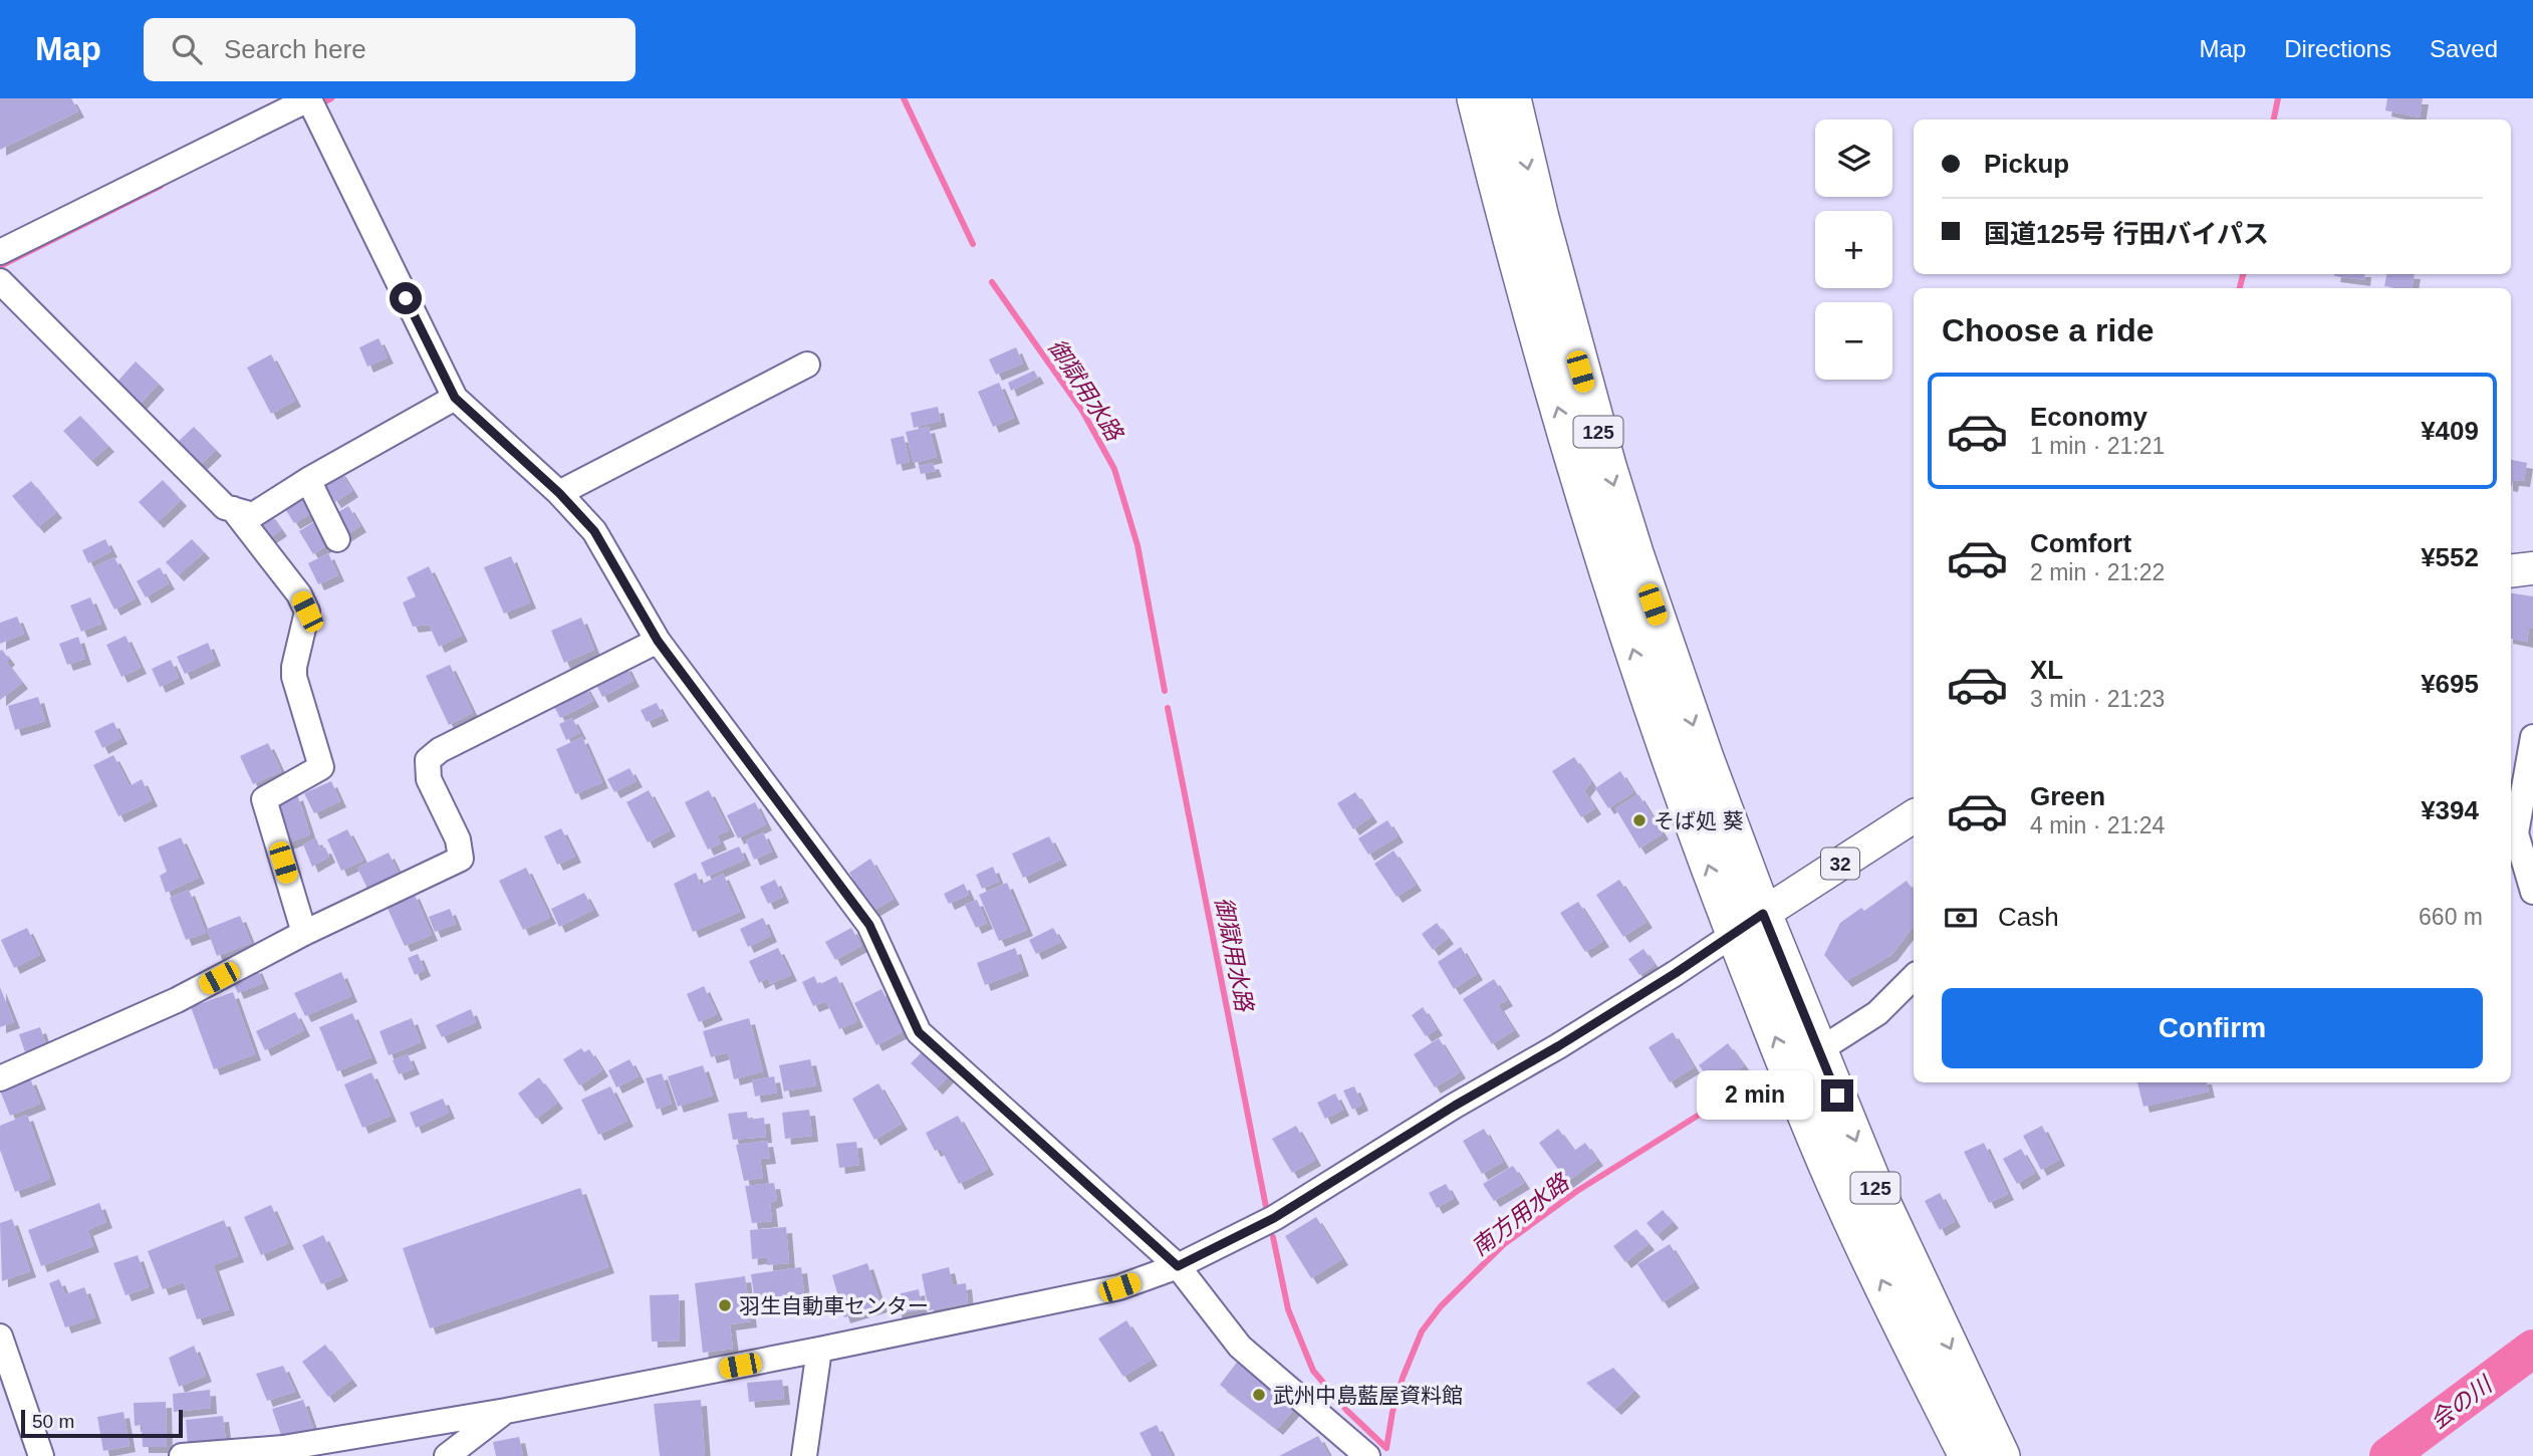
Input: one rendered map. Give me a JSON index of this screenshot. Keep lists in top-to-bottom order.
{
  "streets": {
    "highway": ["125"],
    "main road": ["32"]
  },
  "crossings": [
    ["125", "32"]
  ],
  "water": ["御獄用水路", "南方用水路", "会の川"],
  "places": ["そば処 葵", "羽生自動車センター", "武州中島藍屋資料館"],
  "scale_bar": "50 m",
  "page": {
    "header": "Map",
    "search": "Search here",
    "nav": ["Map", "Directions", "Saved"],
    "map_buttons": ["+", "−"],
    "banner": ["Pickup", "国道125号 行田バイパス"],
    "heading": "Choose a ride",
    "list": [
      {
        "name": "Economy",
        "note": "1 min · 21:21",
        "value": "¥409"
      },
      {
        "name": "Comfort",
        "note": "2 min · 21:22",
        "value": "¥552"
      },
      {
        "name": "XL",
        "note": "3 min · 21:23",
        "value": "¥695"
      },
      {
        "name": "Green",
        "note": "4 min · 21:24",
        "value": "¥394"
      }
    ],
    "pay": ["Cash", "660 m"],
    "buttons": "Confirm",
    "bubble": "2 min",
    "scale": "50 m"
  }
}
